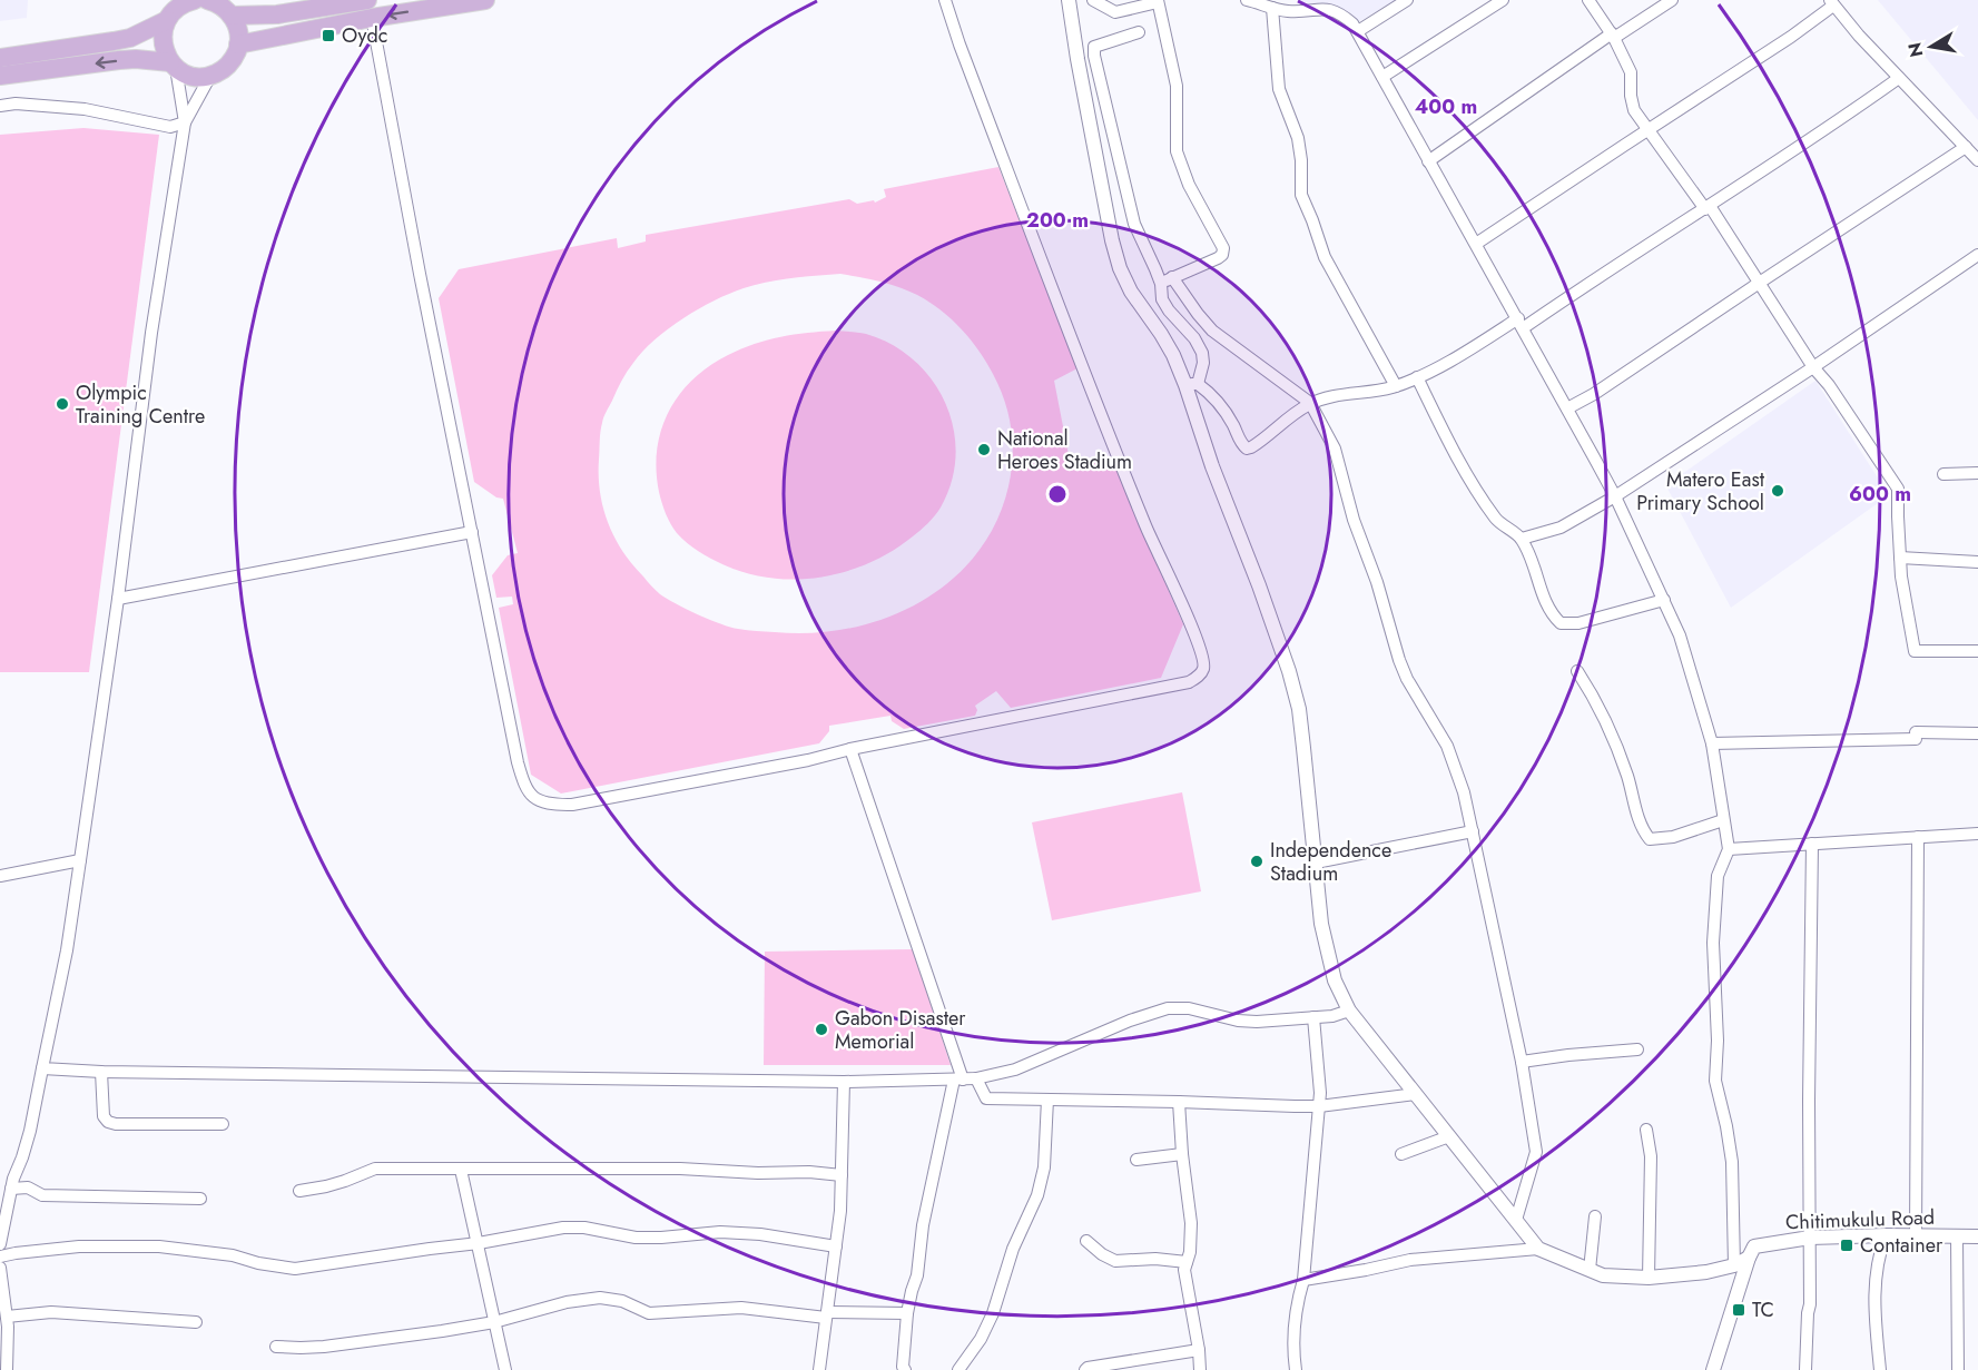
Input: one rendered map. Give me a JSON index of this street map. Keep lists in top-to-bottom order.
{
  "streets": {
    "street": ["Chitimukulu Road"]
  },
  "places": {
    "transit": ["Oydc", "Container", "TC"],
    "other": [
      "Olympic Training Centre",
      "National Heroes Stadium",
      "Matero East Primary School",
      "Independence Stadium",
      "Gabon Disaster Memorial"
    ]
  },
  "north": "left",
  "rings": ["400 m", "200 m", "600 m"]
}
